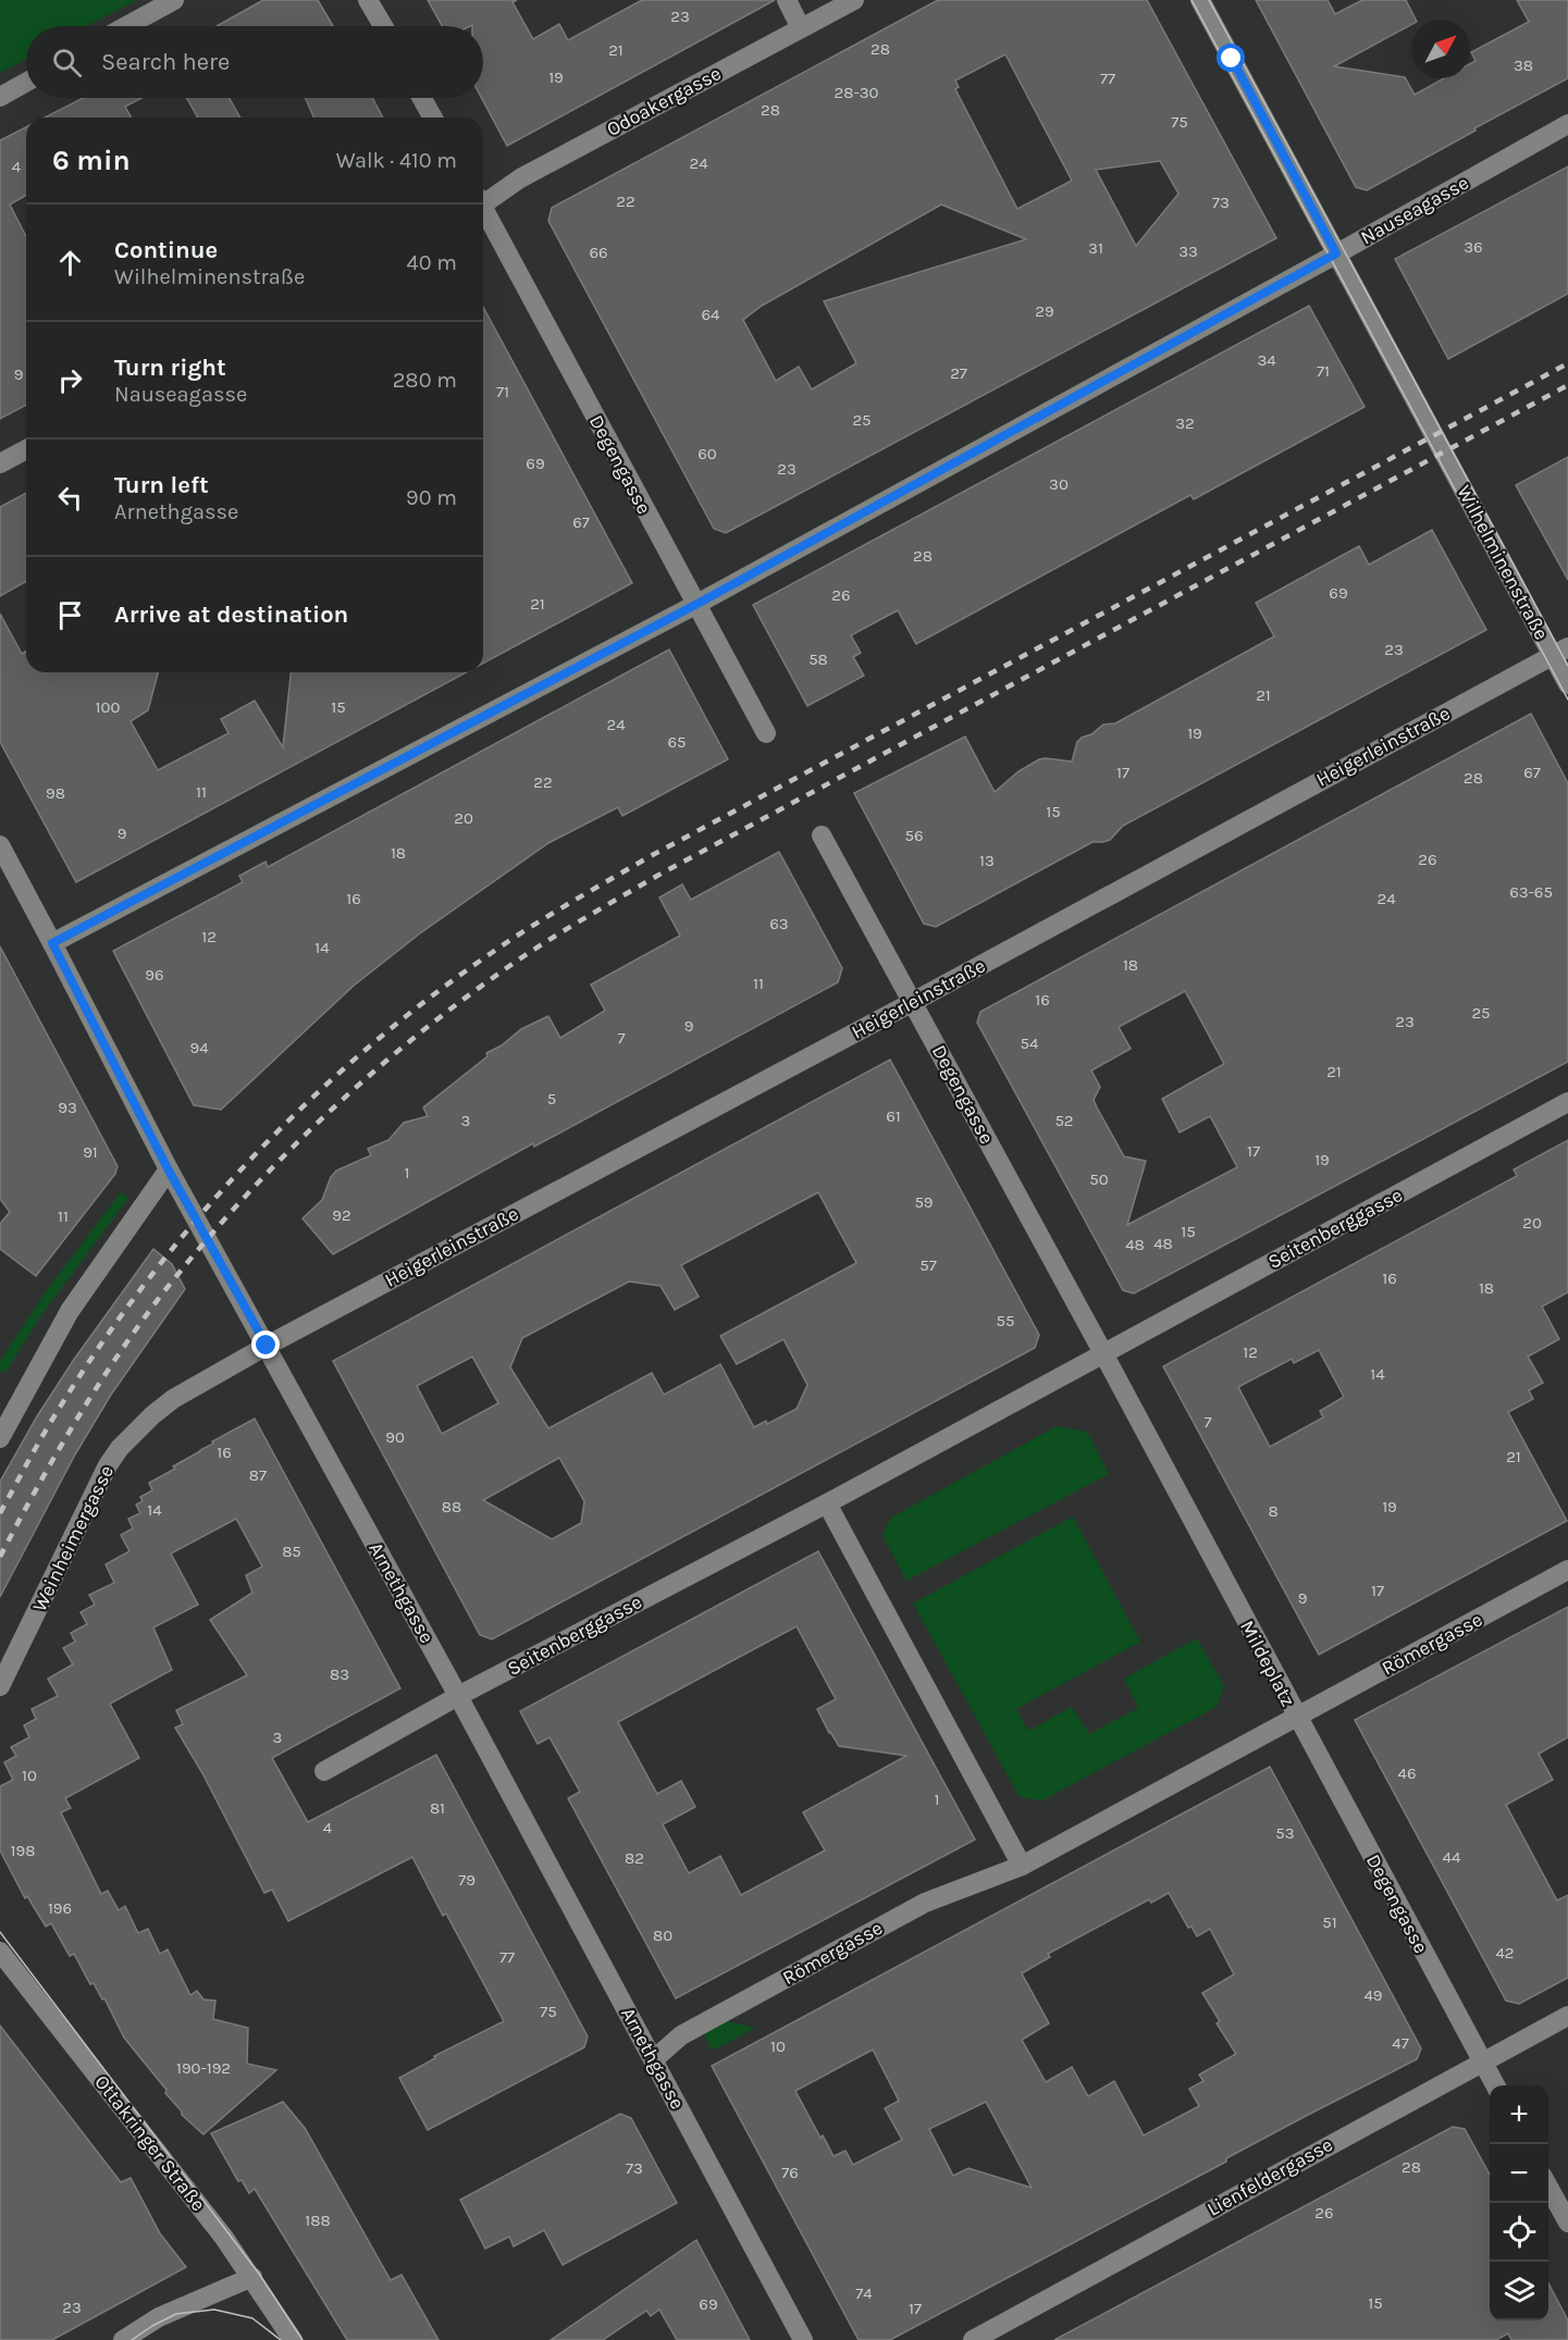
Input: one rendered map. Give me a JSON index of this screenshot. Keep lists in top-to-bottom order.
{
  "streets": {
    "street": [
      "Odoakergasse",
      "Nauseagasse",
      "Degengasse",
      "Wilhelminenstraße",
      "Heigerleinstraße",
      "Seitenberggasse",
      "Weinheimergasse",
      "Arnethgasse",
      "Römergasse",
      "Mildeplatz",
      "Ottakringer Straße",
      "Lienfeldergasse"
    ]
  },
  "crossings": [
    ["Nauseagasse", "Degengasse"],
    ["Nauseagasse", "Wilhelminenstraße"],
    ["Nauseagasse", "Arnethgasse"],
    ["Degengasse", "Heigerleinstraße"],
    ["Degengasse", "Seitenberggasse"],
    ["Degengasse", "Römergasse"],
    ["Degengasse", "Mildeplatz"],
    ["Degengasse", "Lienfeldergasse"],
    ["Wilhelminenstraße", "Heigerleinstraße"],
    ["Heigerleinstraße", "Weinheimergasse"],
    ["Heigerleinstraße", "Arnethgasse"],
    ["Seitenberggasse", "Arnethgasse"],
    ["Seitenberggasse", "Mildeplatz"],
    ["Weinheimergasse", "Arnethgasse"],
    ["Arnethgasse", "Römergasse"],
    ["Römergasse", "Mildeplatz"]
  ],
  "house_numbers": [
    "23",
    "28",
    "21",
    "38",
    "19",
    "77",
    "28-30",
    "28",
    "75",
    "24",
    "4",
    "22",
    "73",
    "36",
    "31",
    "33",
    "66",
    "29",
    "64",
    "34",
    "71",
    "27",
    "9",
    "71",
    "25",
    "32",
    "60",
    "69",
    "23",
    "30",
    "67",
    "28",
    "69",
    "26",
    "21",
    "23",
    "58",
    "21",
    "100",
    "15",
    "24",
    "19",
    "65",
    "17",
    "67",
    "28",
    "22",
    "11",
    "98",
    "15",
    "20",
    "9",
    "56",
    "18",
    "26",
    "13",
    "63-65",
    "16",
    "24",
    "63",
    "12",
    "14",
    "18",
    "96",
    "11",
    "16",
    "25",
    "23",
    "9",
    "7",
    "54",
    "94",
    "21",
    "5",
    "93",
    "61",
    "3",
    "52",
    "17",
    "91",
    "19",
    "1",
    "50",
    "59",
    "92",
    "11",
    "20",
    "15",
    "48",
    "48",
    "57",
    "16",
    "18",
    "55",
    "12",
    "14",
    "7",
    "90",
    "16",
    "21",
    "87",
    "88",
    "19",
    "14",
    "8",
    "85",
    "17",
    "9",
    "83",
    "3",
    "46",
    "10",
    "1",
    "81",
    "4",
    "53",
    "198",
    "44",
    "82",
    "79",
    "196",
    "51",
    "80",
    "42",
    "77",
    "49",
    "75",
    "47",
    "10",
    "190-192",
    "28",
    "73",
    "76",
    "26",
    "188",
    "74",
    "15",
    "69",
    "23",
    "17"
  ],
  "north": "top right",
  "page": {
    "search": "Search here",
    "heading": ["6 min", "Walk · 410 m"],
    "list": [
      ["Continue", "Wilhelminenstraße", "40 m"],
      ["Turn right", "Nauseagasse", "280 m"],
      ["Turn left", "Arnethgasse", "90 m"],
      "Arrive at destination"
    ],
    "map_buttons": ["+", "−"]
  }
}
